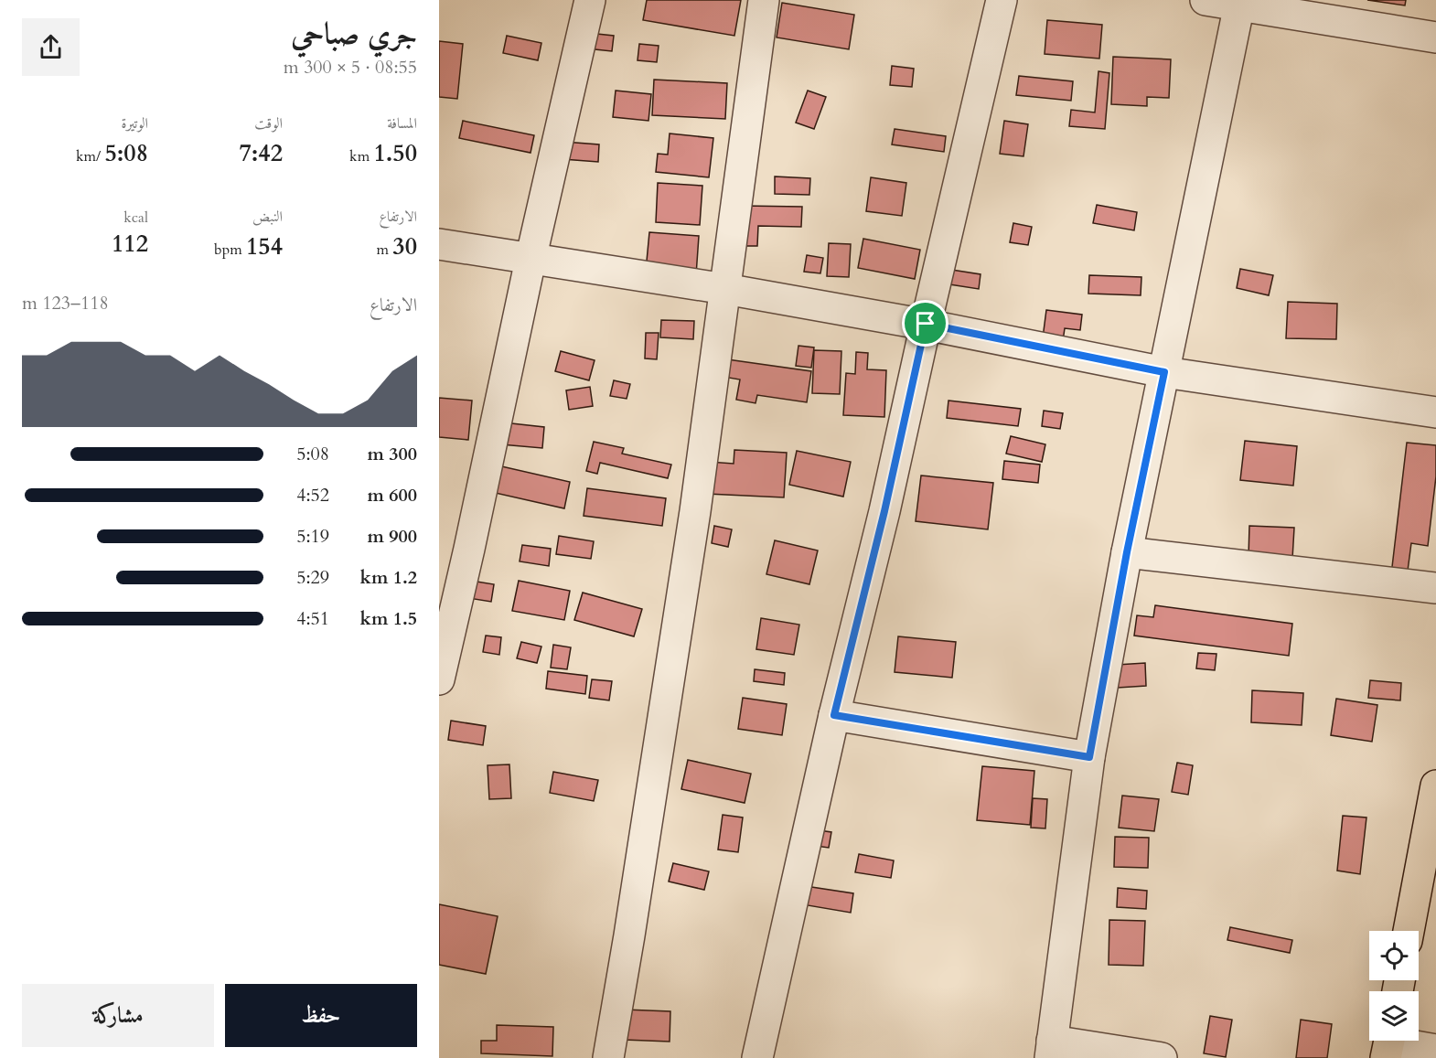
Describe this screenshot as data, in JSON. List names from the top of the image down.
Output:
{
  "page": {
    "heading": ["جري صباحي", "08:55 · 5 × 300 m"],
    "stats": [
      ["المسافة", "1.50 km"],
      ["الوقت", "7:42"],
      ["الوتيرة", "5:08 /km"],
      ["الارتفاع", "30 m"],
      ["النبض", "154 bpm"],
      ["kcal", "112"]
    ],
    "chart": ["الارتفاع", "118–123 m"],
    "list": [
      {
        "name": "300 m",
        "note": "5:08"
      },
      {
        "name": "600 m",
        "note": "4:52"
      },
      {
        "name": "900 m",
        "note": "5:19"
      },
      {
        "name": "1.2 km",
        "note": "5:29"
      },
      {
        "name": "1.5 km",
        "note": "4:51"
      }
    ],
    "buttons": ["حفظ", "مشاركة"]
  }
}
